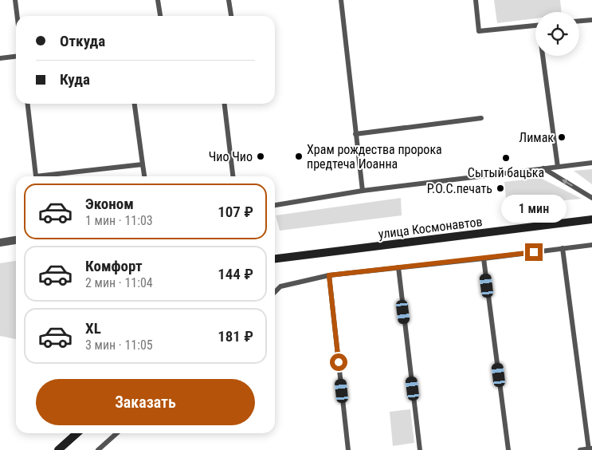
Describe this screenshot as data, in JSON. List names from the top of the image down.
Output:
{
  "streets": {
    "main road": ["улица Космонавтов"]
  },
  "places": [
    "Лимак",
    "Чио Чио",
    "Храм рождества пророка предтеча Иоанна",
    "Сытый бацька",
    "Р.О.С.печать"
  ],
  "page": {
    "banner": ["Откуда", "Куда"],
    "list": [
      {
        "name": "Эконом",
        "note": "1 мин · 11:03",
        "value": "107 ₽"
      },
      {
        "name": "Комфорт",
        "note": "2 мин · 11:04",
        "value": "144 ₽"
      },
      {
        "name": "XL",
        "note": "3 мин · 11:05",
        "value": "181 ₽"
      }
    ],
    "bubble": "1 мин",
    "buttons": "Заказать"
  }
}
